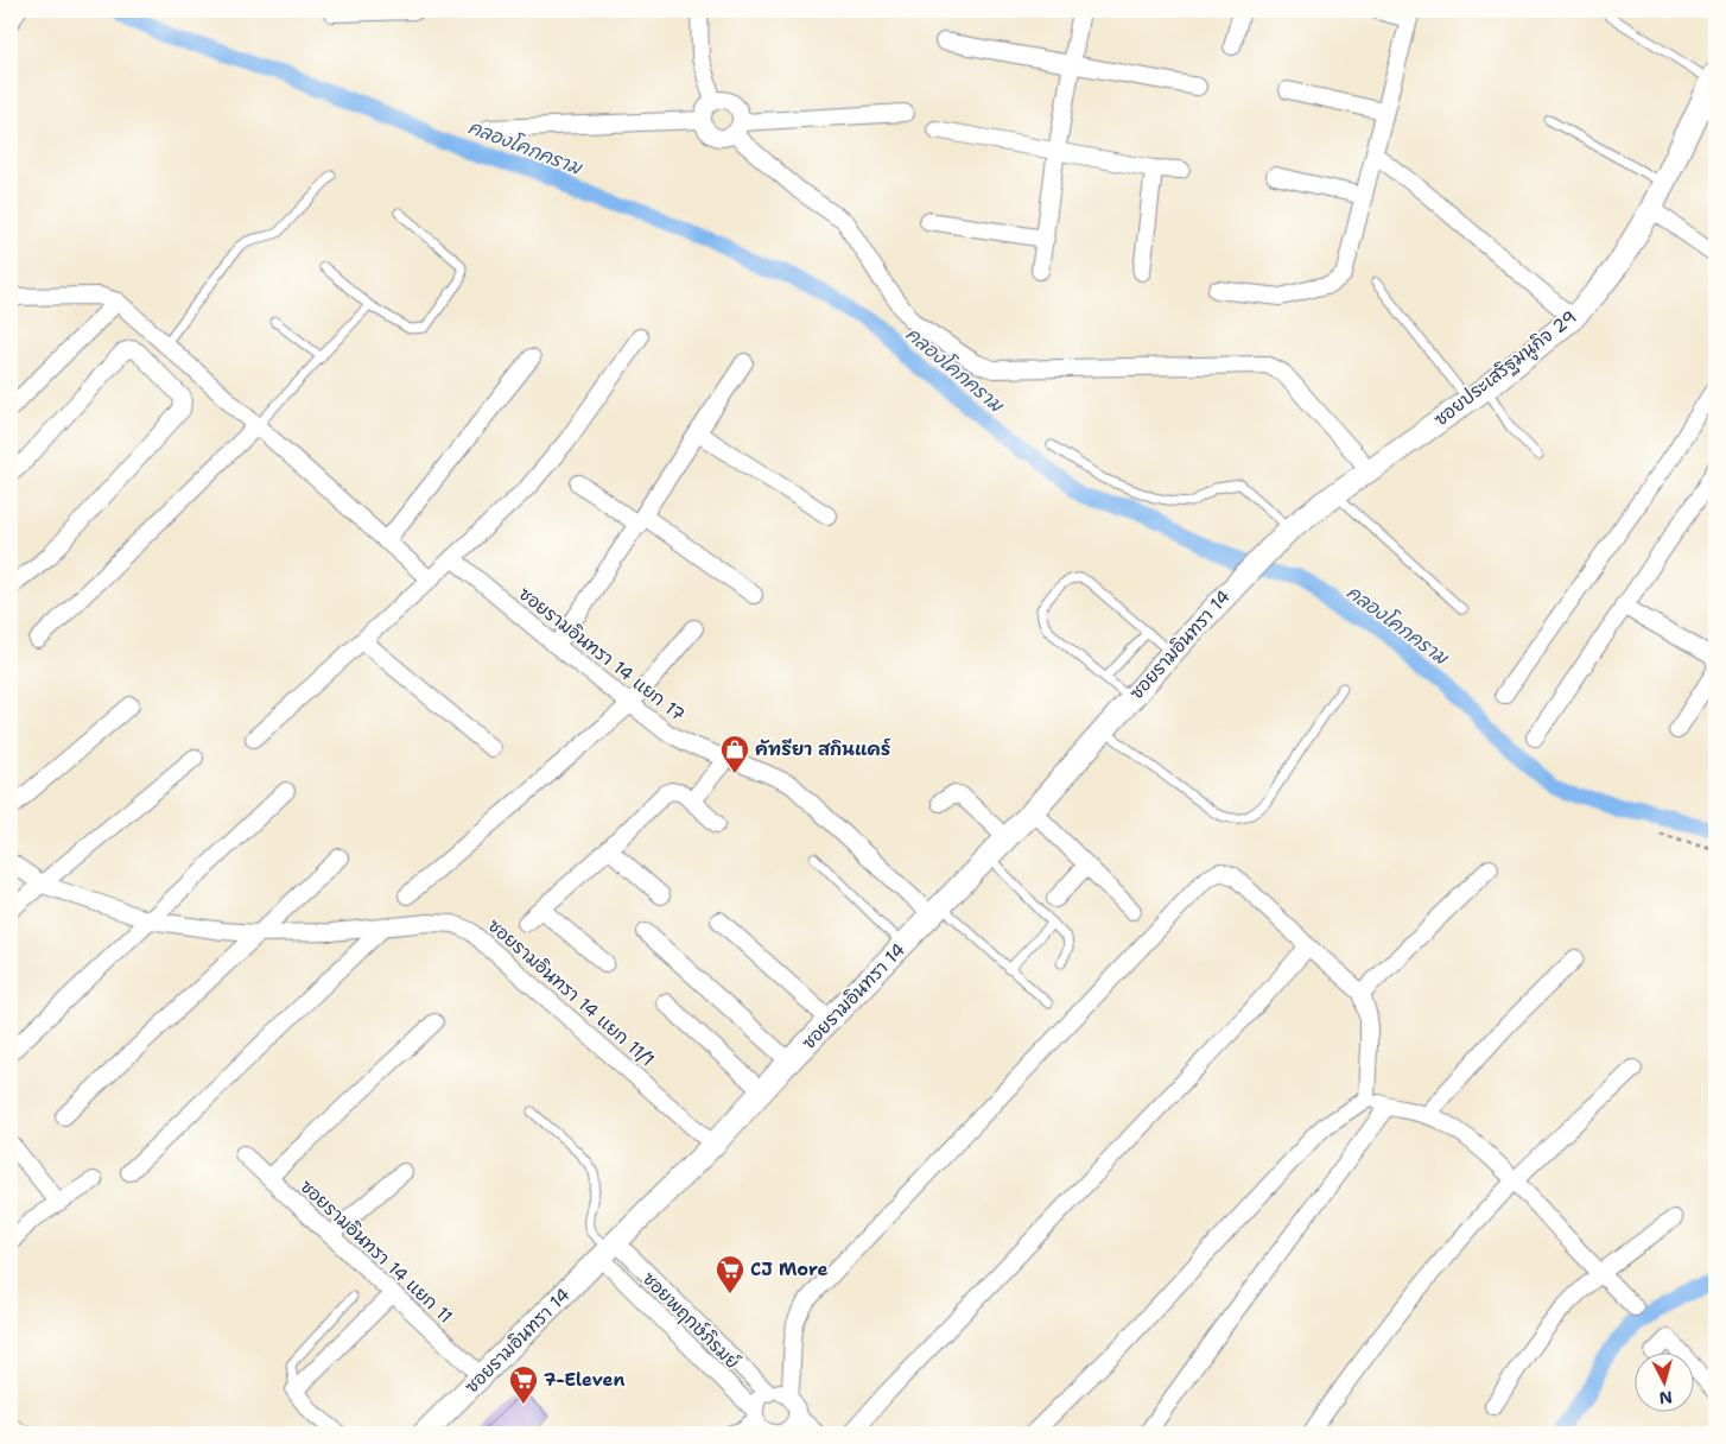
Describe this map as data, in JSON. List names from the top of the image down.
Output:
{
  "streets": {
    "street": [
      "ซอยประเสริฐมนูกิจ 29",
      "ซอยรามอินทรา 14",
      "ซอยรามอินทรา 14 แยก 17",
      "ซอยรามอินทรา 14 แยก 11/1",
      "ซอยรามอินทรา 14 แยก 11",
      "ซอยพฤกษ์ภิรมย์"
    ]
  },
  "crossings": [
    ["ซอยประเสริฐมนูกิจ 29", "ซอยรามอินทรา 14"],
    ["ซอยรามอินทรา 14", "ซอยรามอินทรา 14 แยก 17"],
    ["ซอยรามอินทรา 14", "ซอยรามอินทรา 14 แยก 11/1"],
    ["ซอยรามอินทรา 14", "ซอยรามอินทรา 14 แยก 11"],
    ["ซอยรามอินทรา 14", "ซอยพฤกษ์ภิรมย์"]
  ],
  "water": ["คลองโคกคราม"],
  "places": {
    "shop": ["คัทรียา สกินแคร์"],
    "supermarket": ["CJ More", "7-Eleven"]
  },
  "north": "bottom"
}
